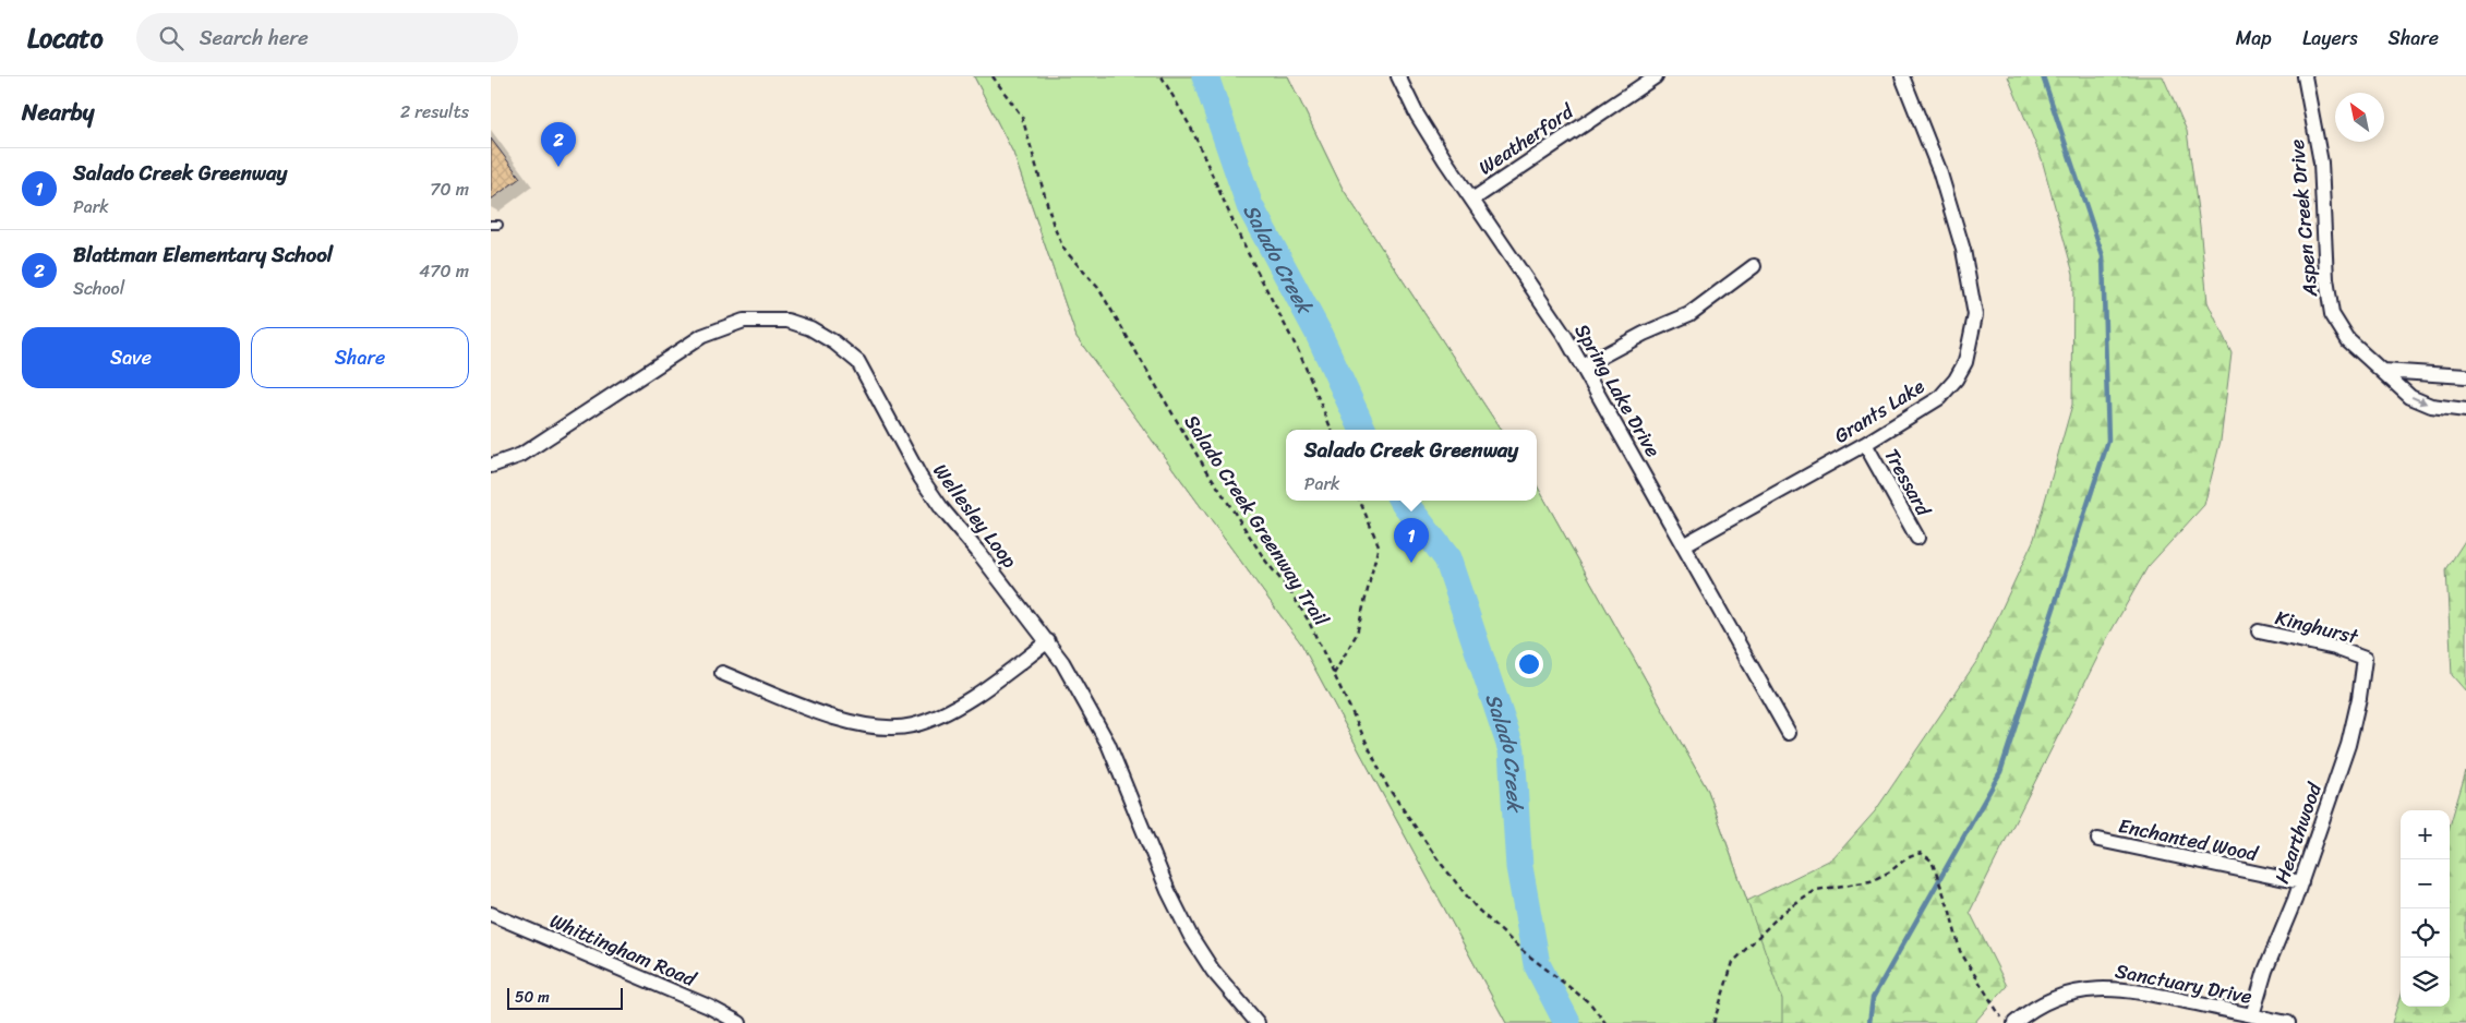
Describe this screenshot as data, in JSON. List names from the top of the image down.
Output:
{
  "streets": {
    "street": [
      "Weatherford",
      "Aspen Creek Drive",
      "Spring Lake Drive",
      "Grants Lake",
      "Tressard",
      "Wellesley Loop",
      "Kinghurst",
      "Hearthwood",
      "Enchanted Wood",
      "Whittingham Road",
      "Sanctuary Drive"
    ],
    "path": ["Salado Creek Greenway Trail"]
  },
  "crossings": [
    ["Weatherford", "Spring Lake Drive"],
    ["Spring Lake Drive", "Grants Lake"],
    ["Grants Lake", "Tressard"],
    ["Kinghurst", "Hearthwood"],
    ["Hearthwood", "Enchanted Wood"],
    ["Hearthwood", "Sanctuary Drive"]
  ],
  "water": ["Salado Creek"],
  "scale_bar": "50 m",
  "north": "top left",
  "page": {
    "header": "Locato",
    "search": "Search here",
    "nav": ["Map", "Layers", "Share"],
    "heading": ["Nearby", "2 results"],
    "pins": ["2", "1"],
    "list": [
      {
        "mark": "1",
        "name": "Salado Creek Greenway",
        "note": "Park",
        "value": "70 m"
      },
      {
        "mark": "2",
        "name": "Blattman Elementary School",
        "note": "School",
        "value": "470 m"
      }
    ],
    "buttons": ["Save", "Share"],
    "popup": ["Salado Creek Greenway", "Park"],
    "map_buttons": ["+", "−"],
    "scale": "50 m"
  }
}
